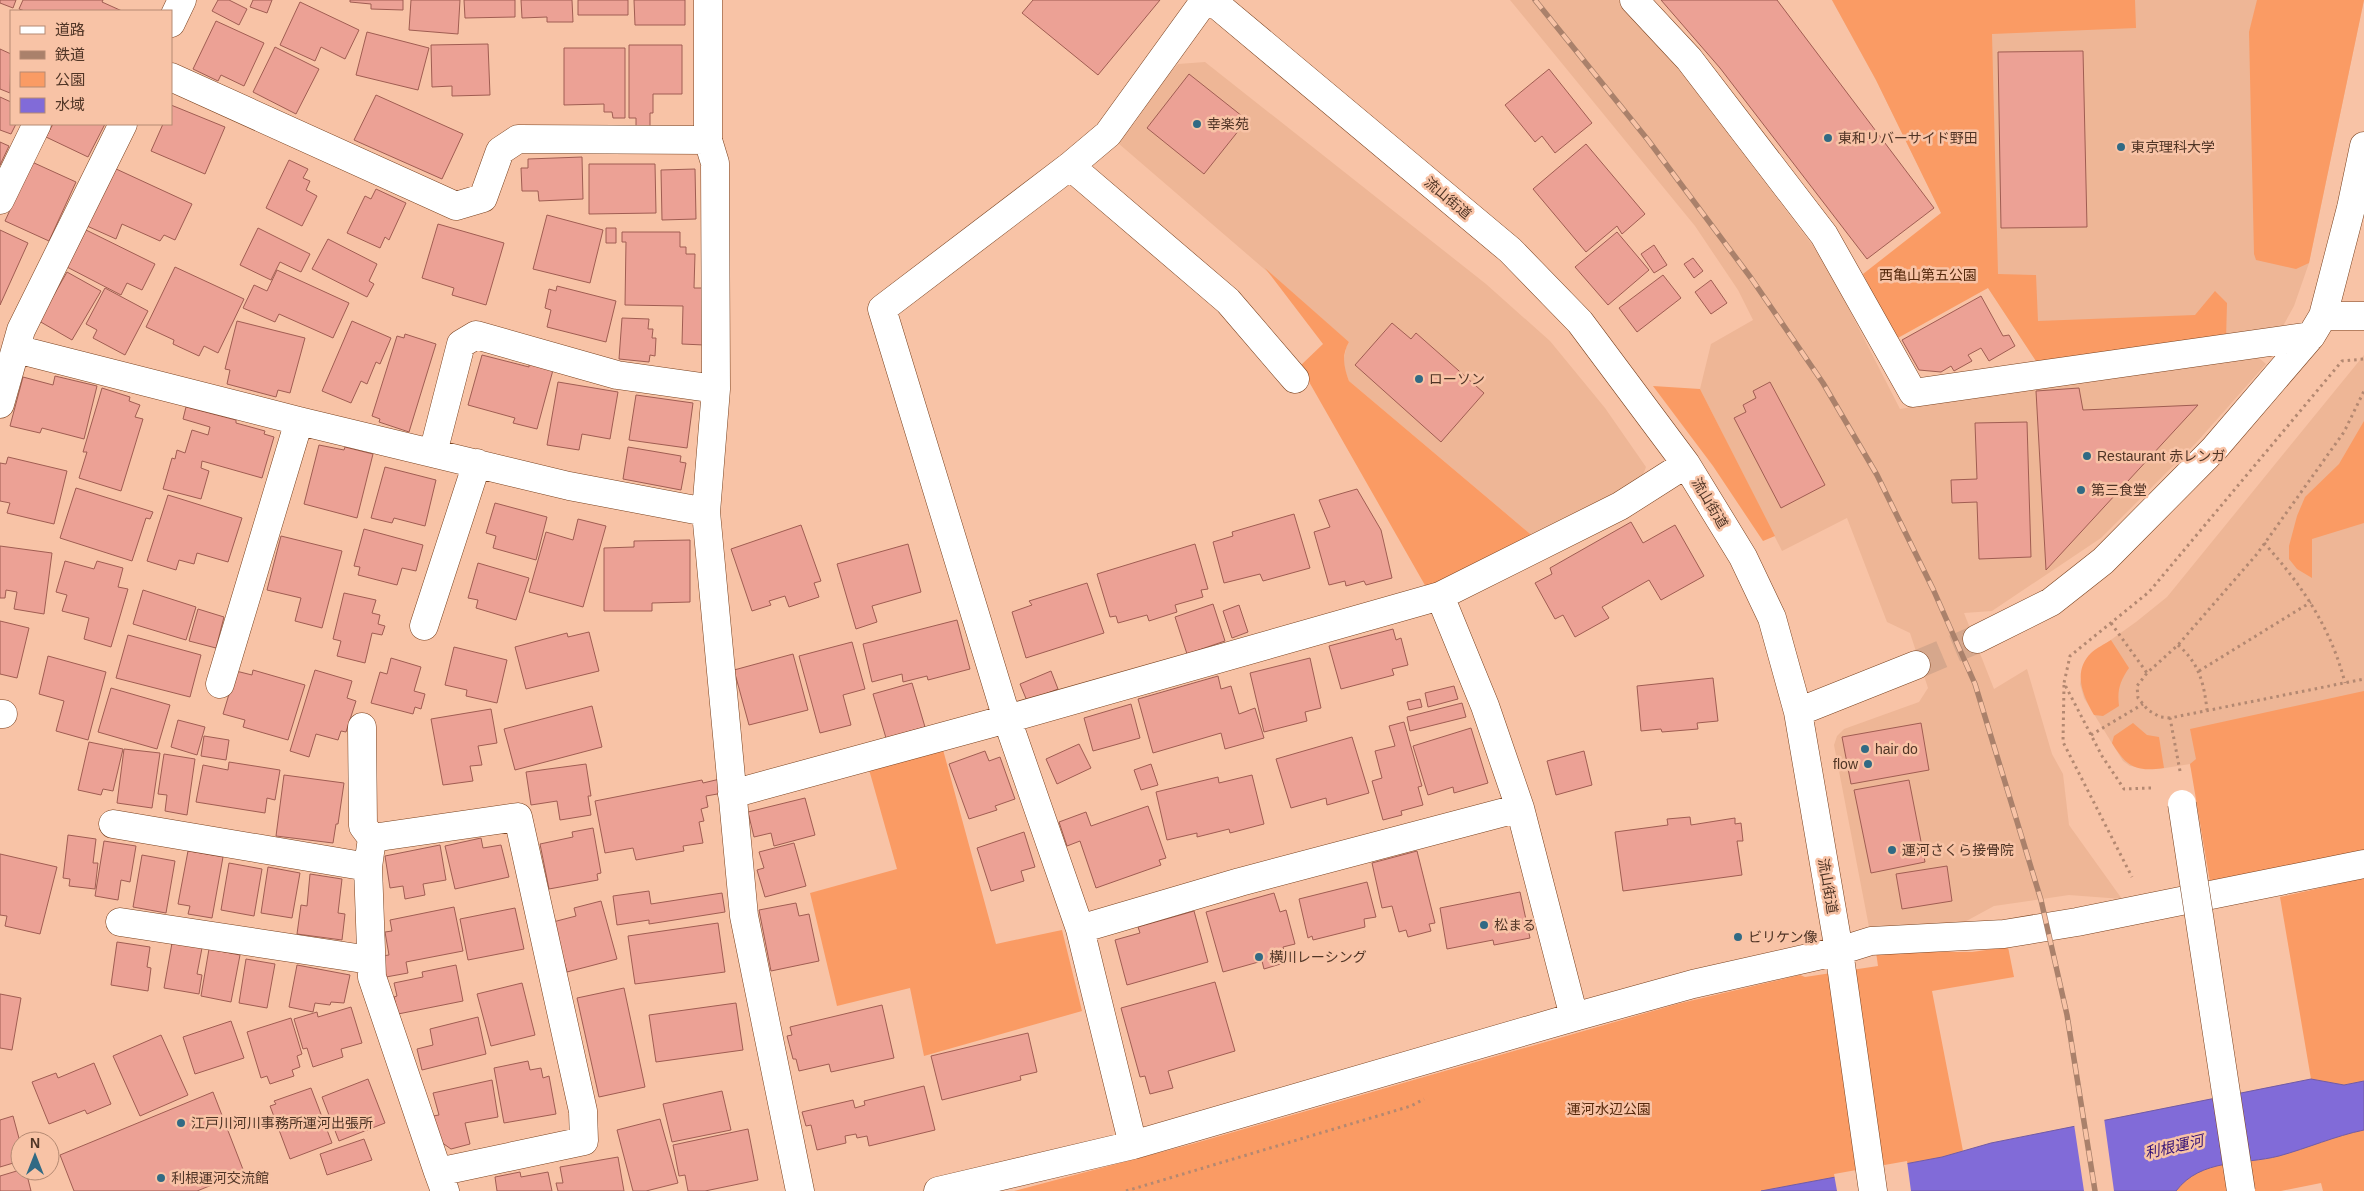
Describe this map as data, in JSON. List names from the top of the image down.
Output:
{
  "streets": {
    "street": ["流山街道"]
  },
  "water": ["利根運河"],
  "parks": ["西亀山第五公園", "運河水辺公園"],
  "places": [
    "幸楽苑",
    "東和リバーサイド野田",
    "東京理科大学",
    "ローソン",
    "Restaurant 赤レンガ",
    "第三食堂",
    "hair do",
    "flow",
    "運河さくら接骨院",
    "松まる",
    "ビリケン像",
    "横川レーシング",
    "江戸川河川事務所運河出張所",
    "利根運河交流館"
  ],
  "legend": [
    "道路",
    "鉄道",
    "公園",
    "水域"
  ],
  "north": "top"
}
